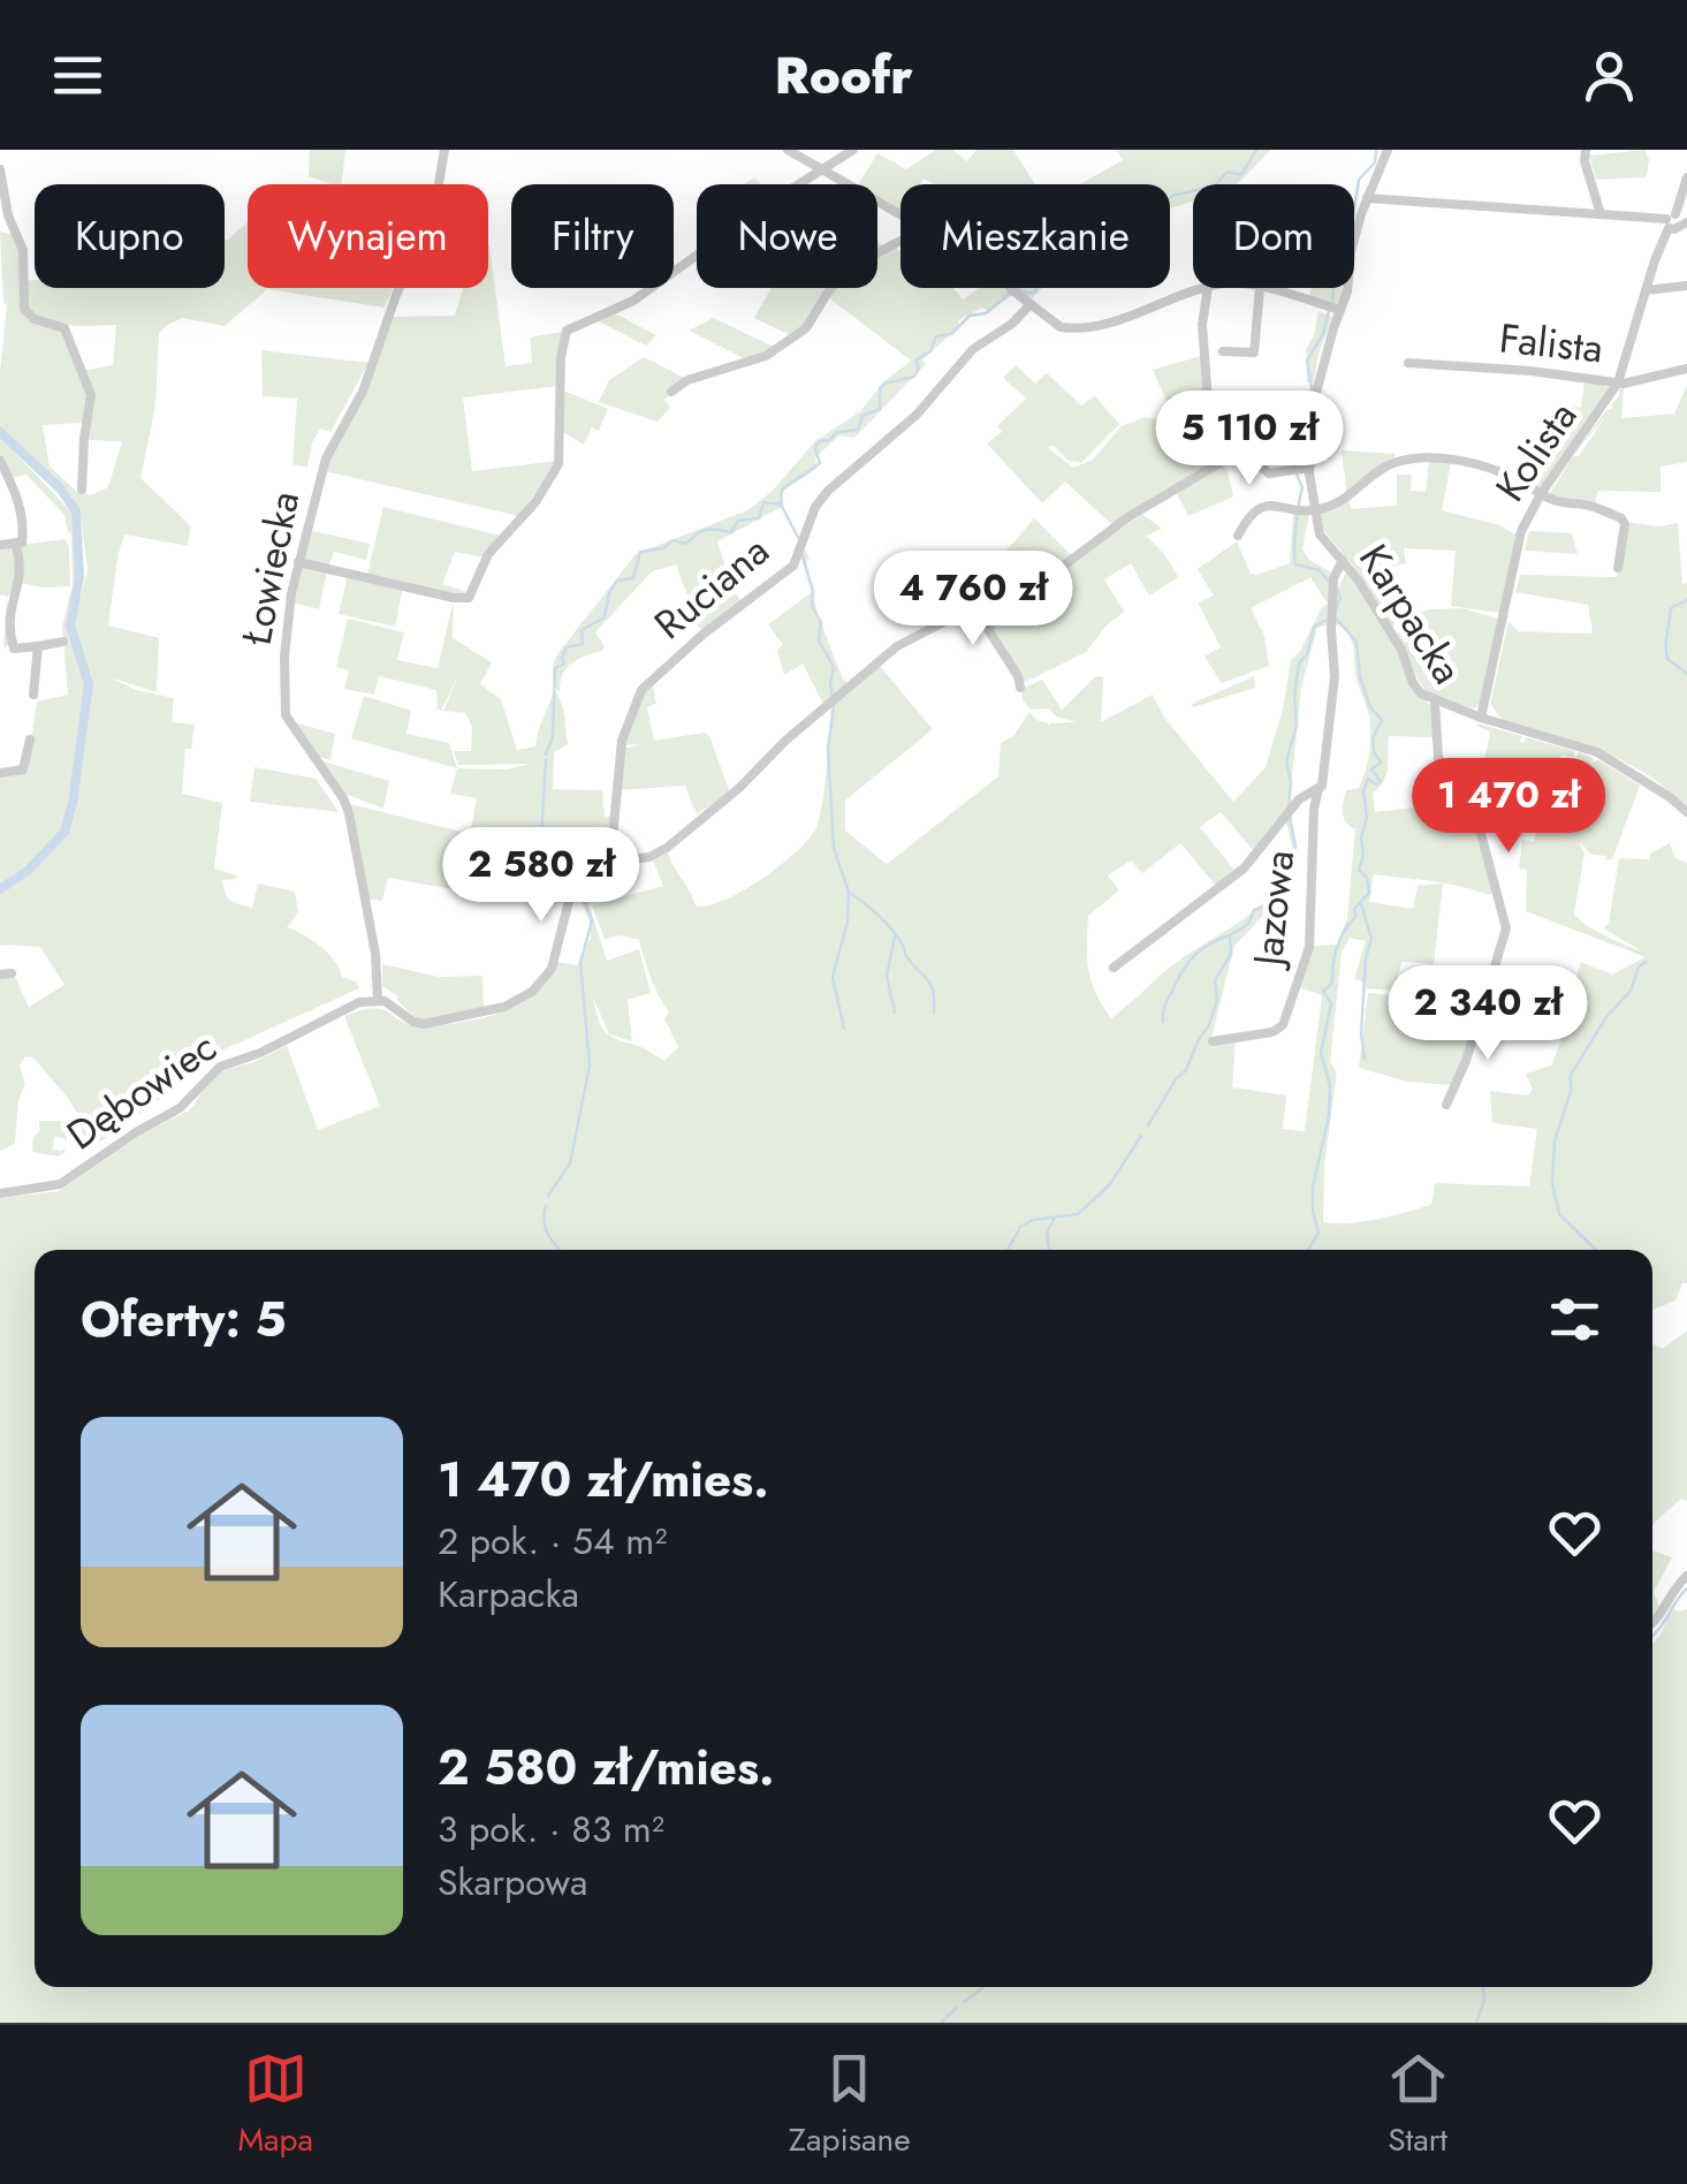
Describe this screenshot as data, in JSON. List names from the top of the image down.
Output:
{
  "streets": {
    "street": [
      "Falista",
      "Kolista",
      "Łowiecka",
      "Ruciana",
      "Karpacka",
      "Jazowa",
      "Dębowiec"
    ]
  },
  "crossings": [
    ["Falista", "Kolista"],
    ["Łowiecka", "Dębowiec"],
    ["Karpacka", "Jazowa"]
  ],
  "page": {
    "header": "Roofr",
    "chip": [
      "Kupno",
      "Wynajem",
      "Filtry",
      "Nowe",
      "Mieszkanie",
      "Dom"
    ],
    "price": [
      "5 110 zł",
      "4 760 zł",
      "1 470 zł",
      "2 580 zł",
      "2 340 zł"
    ],
    "heading": "Oferty: 5",
    "list": [
      {
        "name": "1 470 zł/mies.",
        "note": "2 pok. · 54 m² · Karpacka"
      },
      {
        "name": "2 580 zł/mies.",
        "note": "3 pok. · 83 m² · Skarpowa"
      }
    ],
    "tabs": ["Mapa", "Zapisane", "Start"]
  }
}
